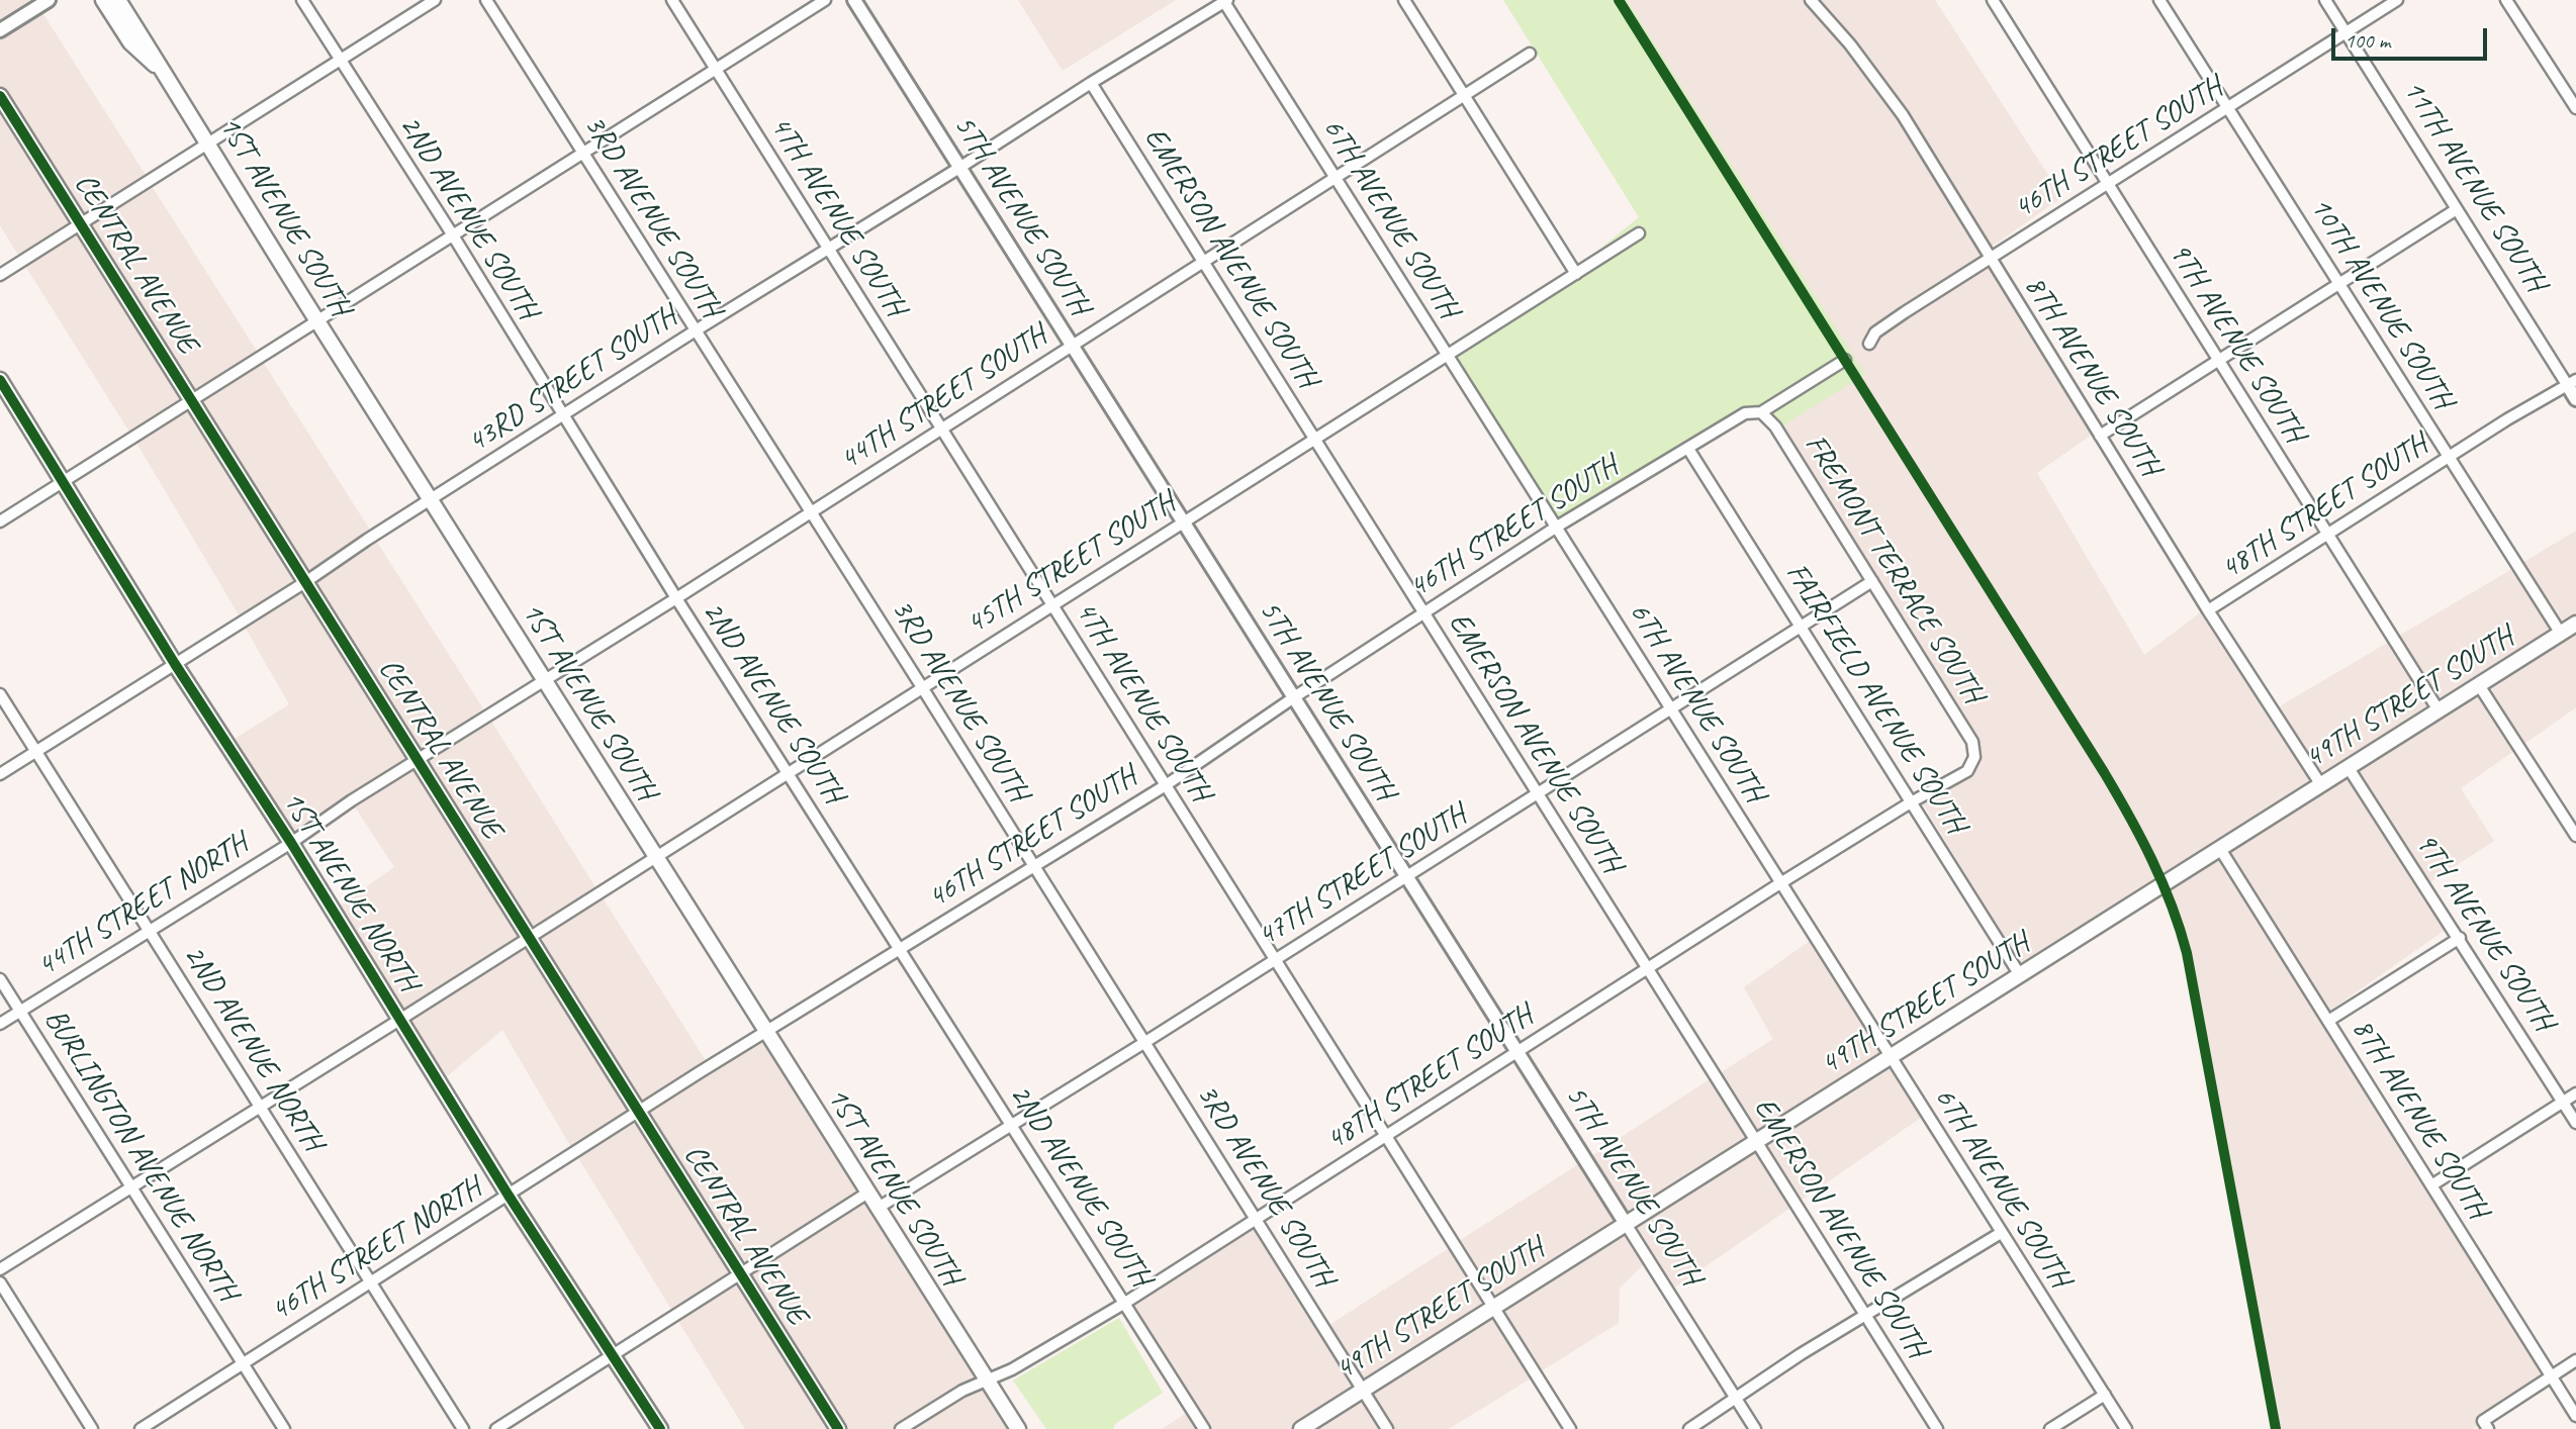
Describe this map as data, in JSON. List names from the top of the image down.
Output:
{
  "streets": {
    "main road": [
      "1ST AVENUE SOUTH",
      "CENTRAL AVENUE",
      "49TH STREET SOUTH",
      "1ST AVENUE NORTH"
    ],
    "street": [
      "46TH STREET SOUTH",
      "11TH AVENUE SOUTH",
      "5TH AVENUE SOUTH",
      "3RD AVENUE SOUTH",
      "4TH AVENUE SOUTH",
      "2ND AVENUE SOUTH",
      "6TH AVENUE SOUTH",
      "EMERSON AVENUE SOUTH",
      "10TH AVENUE SOUTH",
      "9TH AVENUE SOUTH",
      "8TH AVENUE SOUTH",
      "43RD STREET SOUTH",
      "44TH STREET SOUTH",
      "48TH STREET SOUTH",
      "45TH STREET SOUTH",
      "FREMONT TERRACE SOUTH",
      "FAIRFIELD AVENUE SOUTH",
      "47TH STREET SOUTH",
      "44TH STREET NORTH",
      "2ND AVENUE NORTH",
      "BURLINGTON AVENUE NORTH",
      "46TH STREET NORTH"
    ]
  },
  "crossings": [
    ["46TH STREET SOUTH", "11TH AVENUE SOUTH"],
    ["46TH STREET SOUTH", "5TH AVENUE SOUTH"],
    ["46TH STREET SOUTH", "1ST AVENUE SOUTH"],
    ["46TH STREET SOUTH", "3RD AVENUE SOUTH"],
    ["46TH STREET SOUTH", "4TH AVENUE SOUTH"],
    ["46TH STREET SOUTH", "2ND AVENUE SOUTH"],
    ["46TH STREET SOUTH", "6TH AVENUE SOUTH"],
    ["46TH STREET SOUTH", "EMERSON AVENUE SOUTH"],
    ["46TH STREET SOUTH", "CENTRAL AVENUE"],
    ["46TH STREET SOUTH", "10TH AVENUE SOUTH"],
    ["46TH STREET SOUTH", "9TH AVENUE SOUTH"],
    ["46TH STREET SOUTH", "8TH AVENUE SOUTH"],
    ["46TH STREET SOUTH", "FREMONT TERRACE SOUTH"],
    ["46TH STREET SOUTH", "FAIRFIELD AVENUE SOUTH"],
    ["46TH STREET SOUTH", "46TH STREET NORTH"],
    ["11TH AVENUE SOUTH", "48TH STREET SOUTH"],
    ["5TH AVENUE SOUTH", "43RD STREET SOUTH"],
    ["5TH AVENUE SOUTH", "44TH STREET SOUTH"],
    ["5TH AVENUE SOUTH", "48TH STREET SOUTH"],
    ["5TH AVENUE SOUTH", "45TH STREET SOUTH"],
    ["5TH AVENUE SOUTH", "49TH STREET SOUTH"],
    ["5TH AVENUE SOUTH", "47TH STREET SOUTH"],
    ["1ST AVENUE SOUTH", "43RD STREET SOUTH"],
    ["1ST AVENUE SOUTH", "44TH STREET SOUTH"],
    ["1ST AVENUE SOUTH", "48TH STREET SOUTH"],
    ["1ST AVENUE SOUTH", "45TH STREET SOUTH"],
    ["1ST AVENUE SOUTH", "47TH STREET SOUTH"],
    ["3RD AVENUE SOUTH", "43RD STREET SOUTH"],
    ["3RD AVENUE SOUTH", "44TH STREET SOUTH"],
    ["3RD AVENUE SOUTH", "48TH STREET SOUTH"],
    ["3RD AVENUE SOUTH", "45TH STREET SOUTH"],
    ["3RD AVENUE SOUTH", "49TH STREET SOUTH"],
    ["3RD AVENUE SOUTH", "47TH STREET SOUTH"],
    ["4TH AVENUE SOUTH", "43RD STREET SOUTH"],
    ["4TH AVENUE SOUTH", "44TH STREET SOUTH"],
    ["4TH AVENUE SOUTH", "48TH STREET SOUTH"],
    ["4TH AVENUE SOUTH", "45TH STREET SOUTH"],
    ["4TH AVENUE SOUTH", "49TH STREET SOUTH"],
    ["4TH AVENUE SOUTH", "47TH STREET SOUTH"],
    ["2ND AVENUE SOUTH", "43RD STREET SOUTH"],
    ["2ND AVENUE SOUTH", "44TH STREET SOUTH"],
    ["2ND AVENUE SOUTH", "48TH STREET SOUTH"],
    ["2ND AVENUE SOUTH", "45TH STREET SOUTH"],
    ["2ND AVENUE SOUTH", "47TH STREET SOUTH"],
    ["6TH AVENUE SOUTH", "43RD STREET SOUTH"],
    ["6TH AVENUE SOUTH", "44TH STREET SOUTH"],
    ["6TH AVENUE SOUTH", "48TH STREET SOUTH"],
    ["6TH AVENUE SOUTH", "45TH STREET SOUTH"],
    ["6TH AVENUE SOUTH", "49TH STREET SOUTH"],
    ["6TH AVENUE SOUTH", "47TH STREET SOUTH"],
    ["EMERSON AVENUE SOUTH", "43RD STREET SOUTH"],
    ["EMERSON AVENUE SOUTH", "44TH STREET SOUTH"],
    ["EMERSON AVENUE SOUTH", "48TH STREET SOUTH"],
    ["EMERSON AVENUE SOUTH", "45TH STREET SOUTH"],
    ["EMERSON AVENUE SOUTH", "49TH STREET SOUTH"],
    ["EMERSON AVENUE SOUTH", "47TH STREET SOUTH"],
    ["CENTRAL AVENUE", "43RD STREET SOUTH"],
    ["CENTRAL AVENUE", "44TH STREET SOUTH"],
    ["CENTRAL AVENUE", "45TH STREET SOUTH"],
    ["CENTRAL AVENUE", "44TH STREET NORTH"],
    ["CENTRAL AVENUE", "46TH STREET NORTH"],
    ["10TH AVENUE SOUTH", "48TH STREET SOUTH"],
    ["10TH AVENUE SOUTH", "49TH STREET SOUTH"],
    ["9TH AVENUE SOUTH", "48TH STREET SOUTH"],
    ["9TH AVENUE SOUTH", "49TH STREET SOUTH"],
    ["8TH AVENUE SOUTH", "48TH STREET SOUTH"],
    ["8TH AVENUE SOUTH", "49TH STREET SOUTH"],
    ["43RD STREET SOUTH", "1ST AVENUE NORTH"],
    ["43RD STREET SOUTH", "2ND AVENUE NORTH"],
    ["44TH STREET SOUTH", "44TH STREET NORTH"],
    ["48TH STREET SOUTH", "FREMONT TERRACE SOUTH"],
    ["48TH STREET SOUTH", "FAIRFIELD AVENUE SOUTH"],
    ["45TH STREET SOUTH", "1ST AVENUE NORTH"],
    ["45TH STREET SOUTH", "2ND AVENUE NORTH"],
    ["45TH STREET SOUTH", "BURLINGTON AVENUE NORTH"],
    ["FREMONT TERRACE SOUTH", "47TH STREET SOUTH"],
    ["FAIRFIELD AVENUE SOUTH", "49TH STREET SOUTH"],
    ["FAIRFIELD AVENUE SOUTH", "47TH STREET SOUTH"],
    ["1ST AVENUE NORTH", "44TH STREET NORTH"],
    ["1ST AVENUE NORTH", "46TH STREET NORTH"],
    ["44TH STREET NORTH", "2ND AVENUE NORTH"],
    ["44TH STREET NORTH", "BURLINGTON AVENUE NORTH"],
    ["2ND AVENUE NORTH", "46TH STREET NORTH"],
    ["BURLINGTON AVENUE NORTH", "46TH STREET NORTH"]
  ],
  "scale_bar": "100 m"
}
